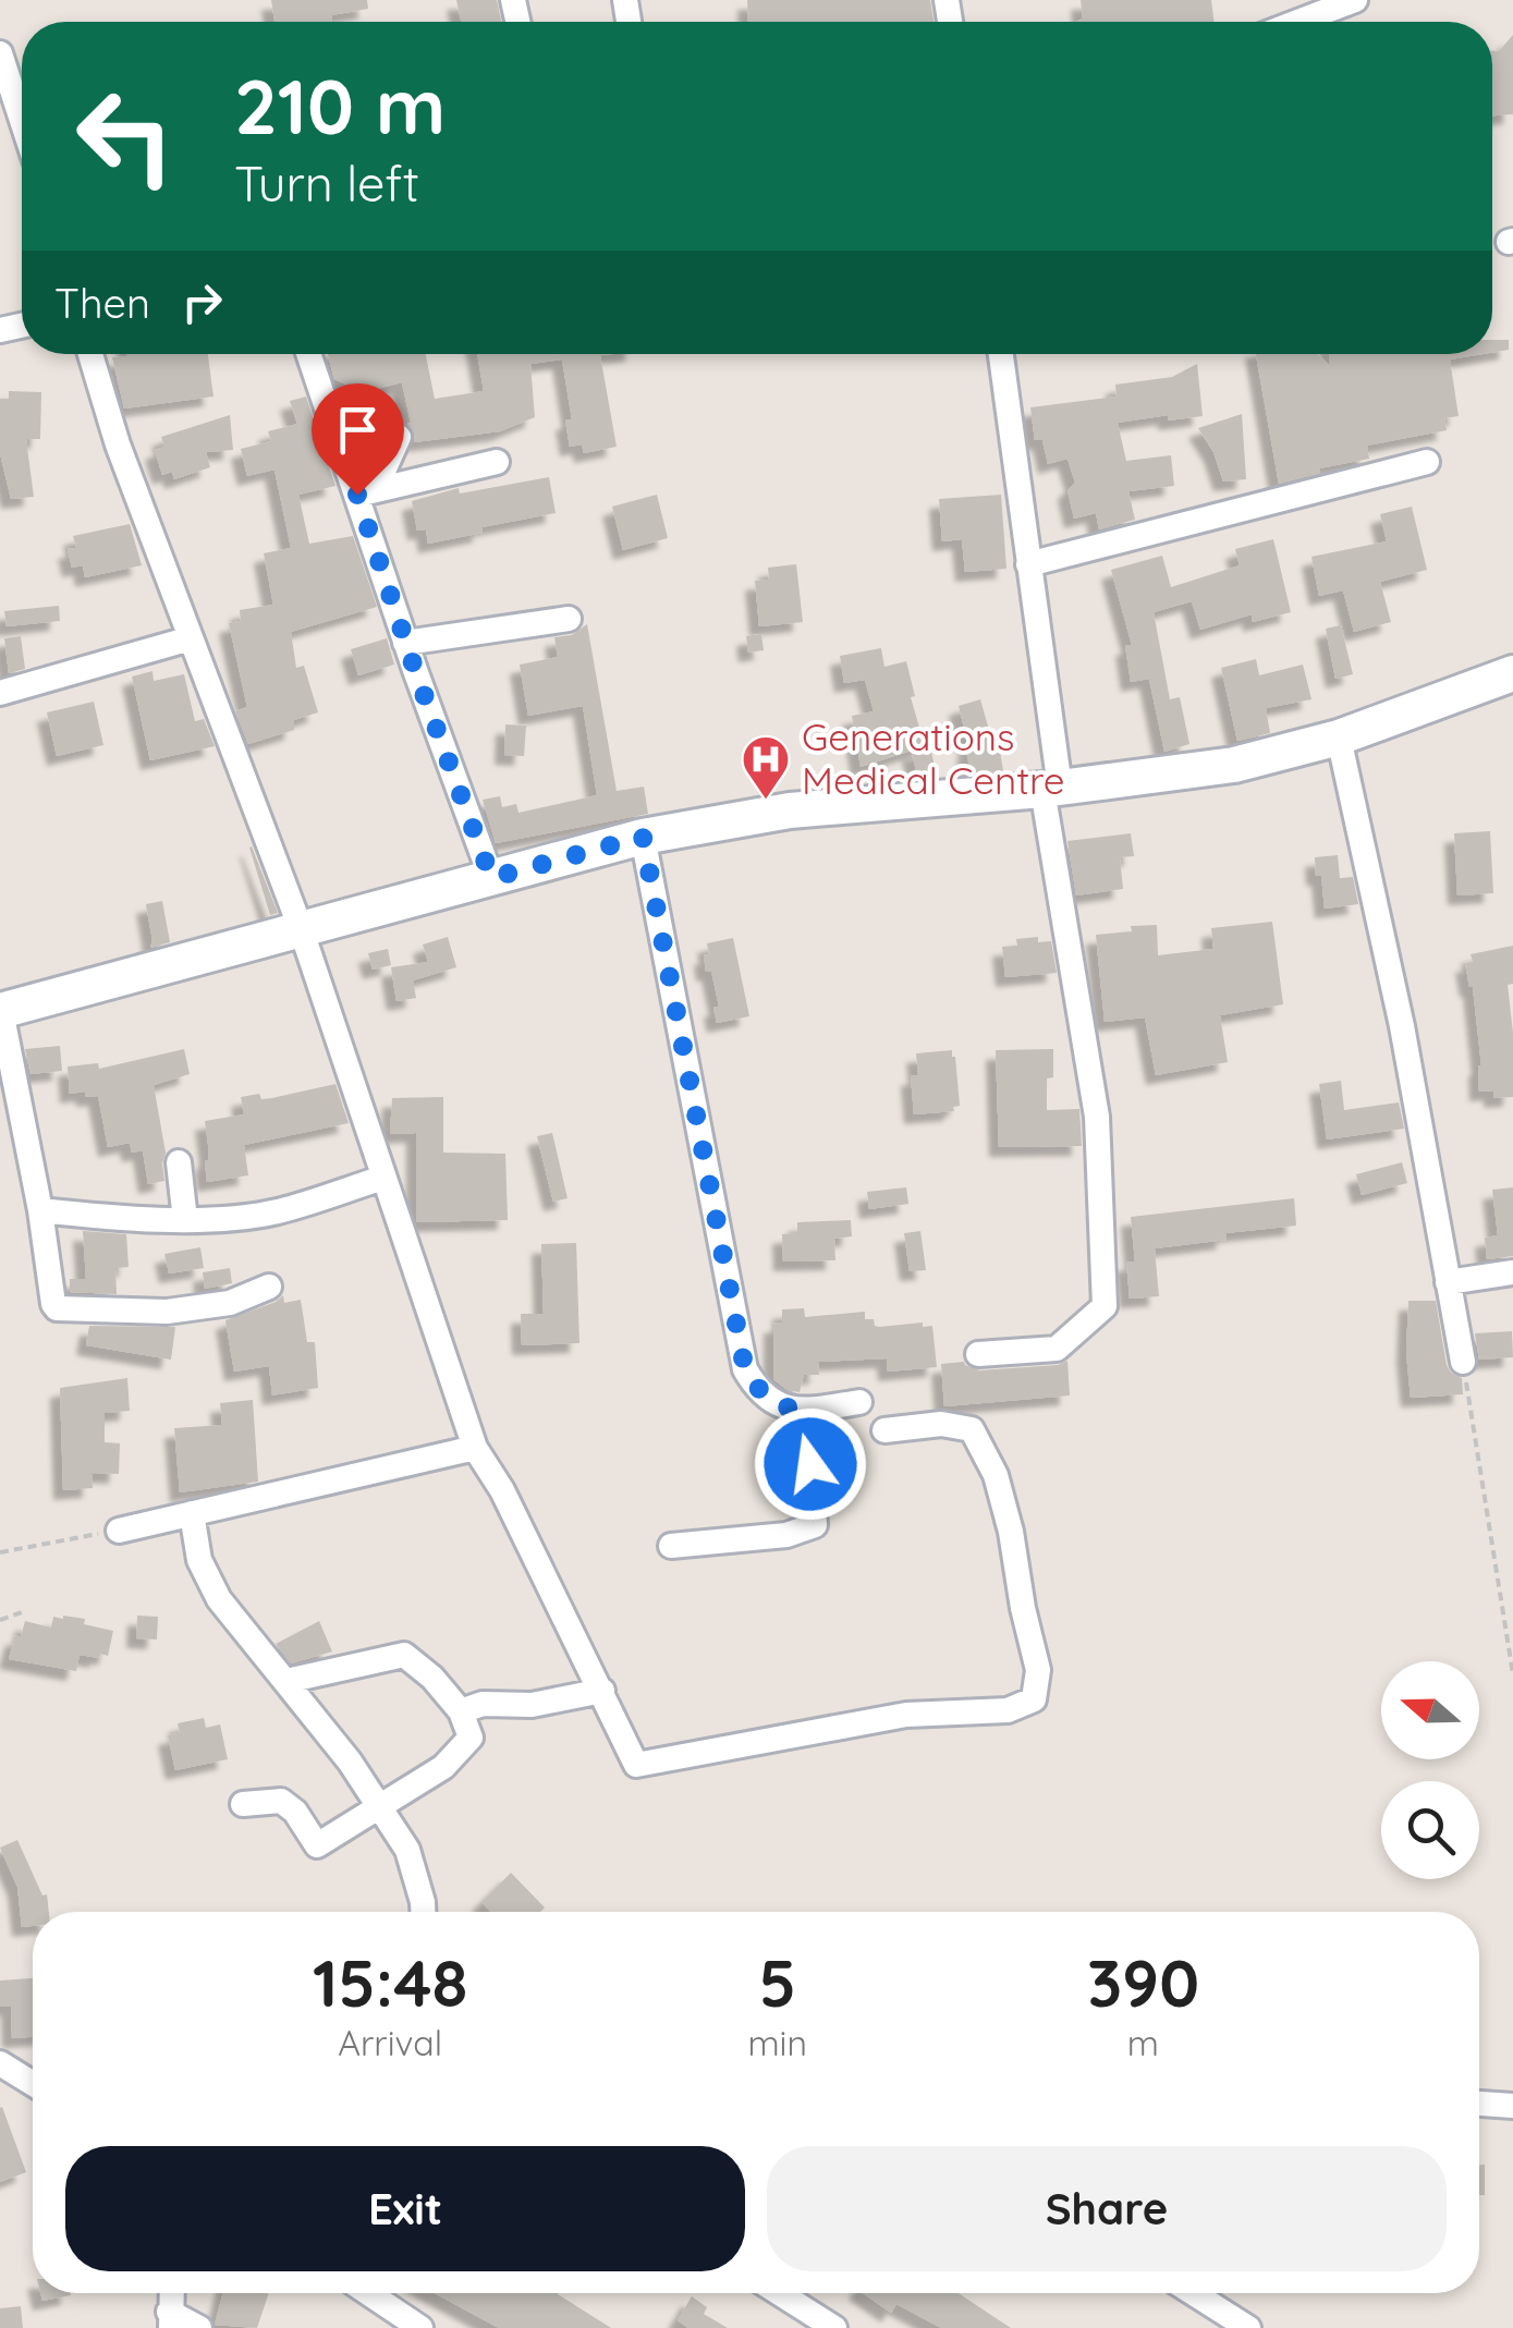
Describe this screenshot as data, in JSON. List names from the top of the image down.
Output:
{
  "places": {
    "hospital": ["Generations Medical Centre"]
  },
  "north": "left",
  "page": {
    "turn": ["210 m", "Turn left"],
    "then": "Then",
    "eta": [
      "15:48",
      "Arrival",
      "5",
      "min",
      "390",
      "m"
    ],
    "buttons": ["Exit", "Share"]
  }
}
